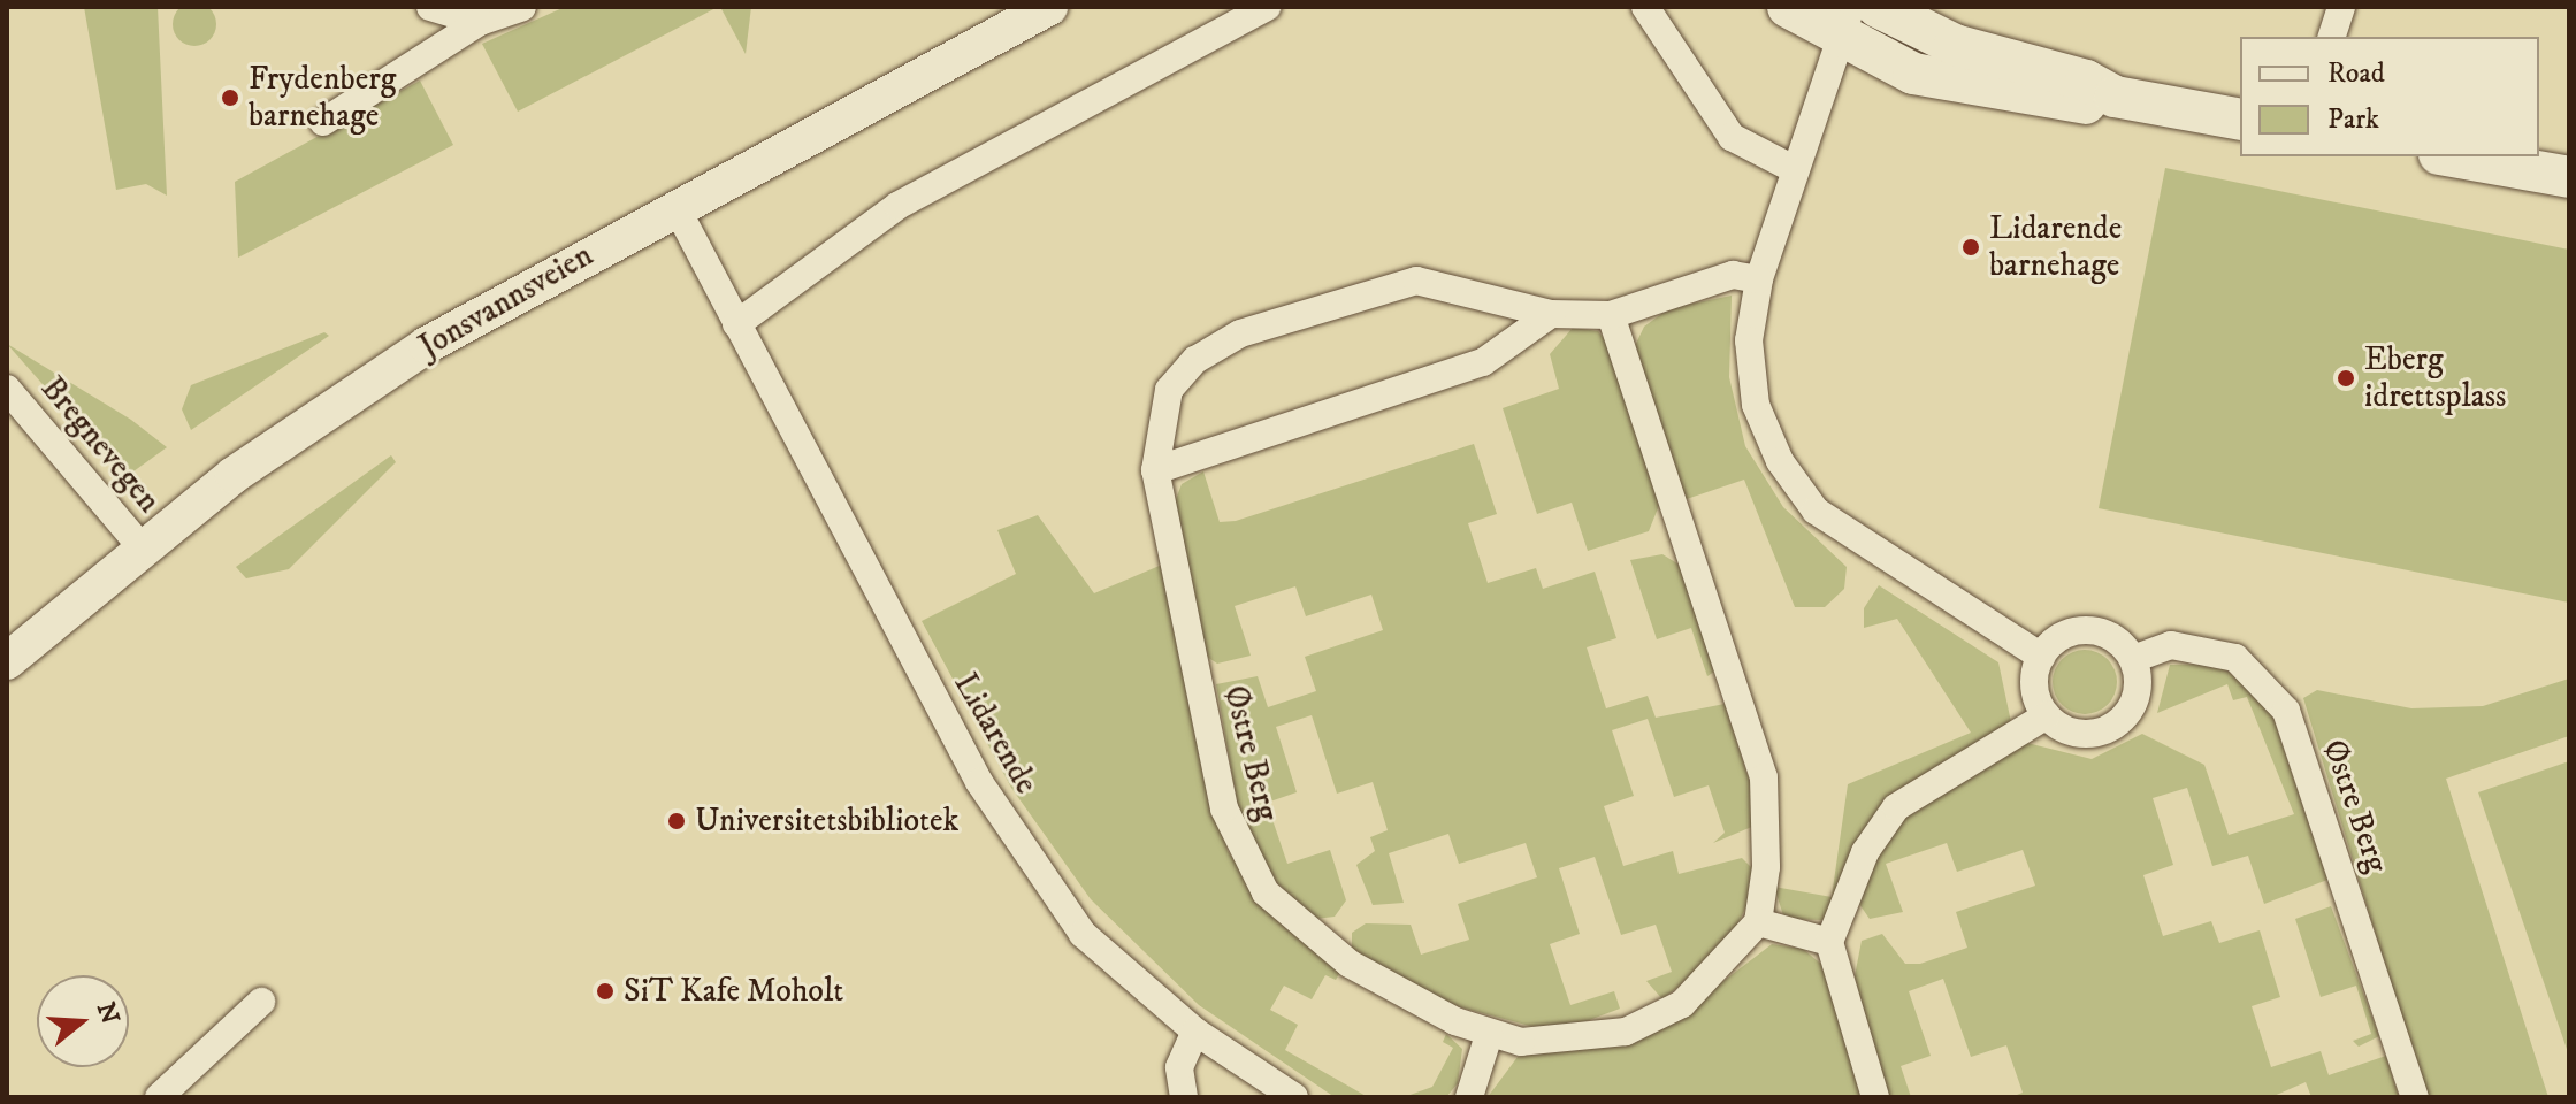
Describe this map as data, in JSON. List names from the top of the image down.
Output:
{
  "streets": {
    "street": [
      "Jonsvannsveien",
      "Bregnevegen",
      "Lidarende",
      "Østre Berg"
    ]
  },
  "crossings": [
    ["Jonsvannsveien", "Bregnevegen"],
    ["Jonsvannsveien", "Lidarende"]
  ],
  "places": [
    "Frydenberg barnehage",
    "Lidarende barnehage",
    "Eberg idrettsplass",
    "Universitetsbibliotek",
    "SiT Kafe Moholt"
  ],
  "legend": ["Road", "Park"],
  "north": "right"
}
